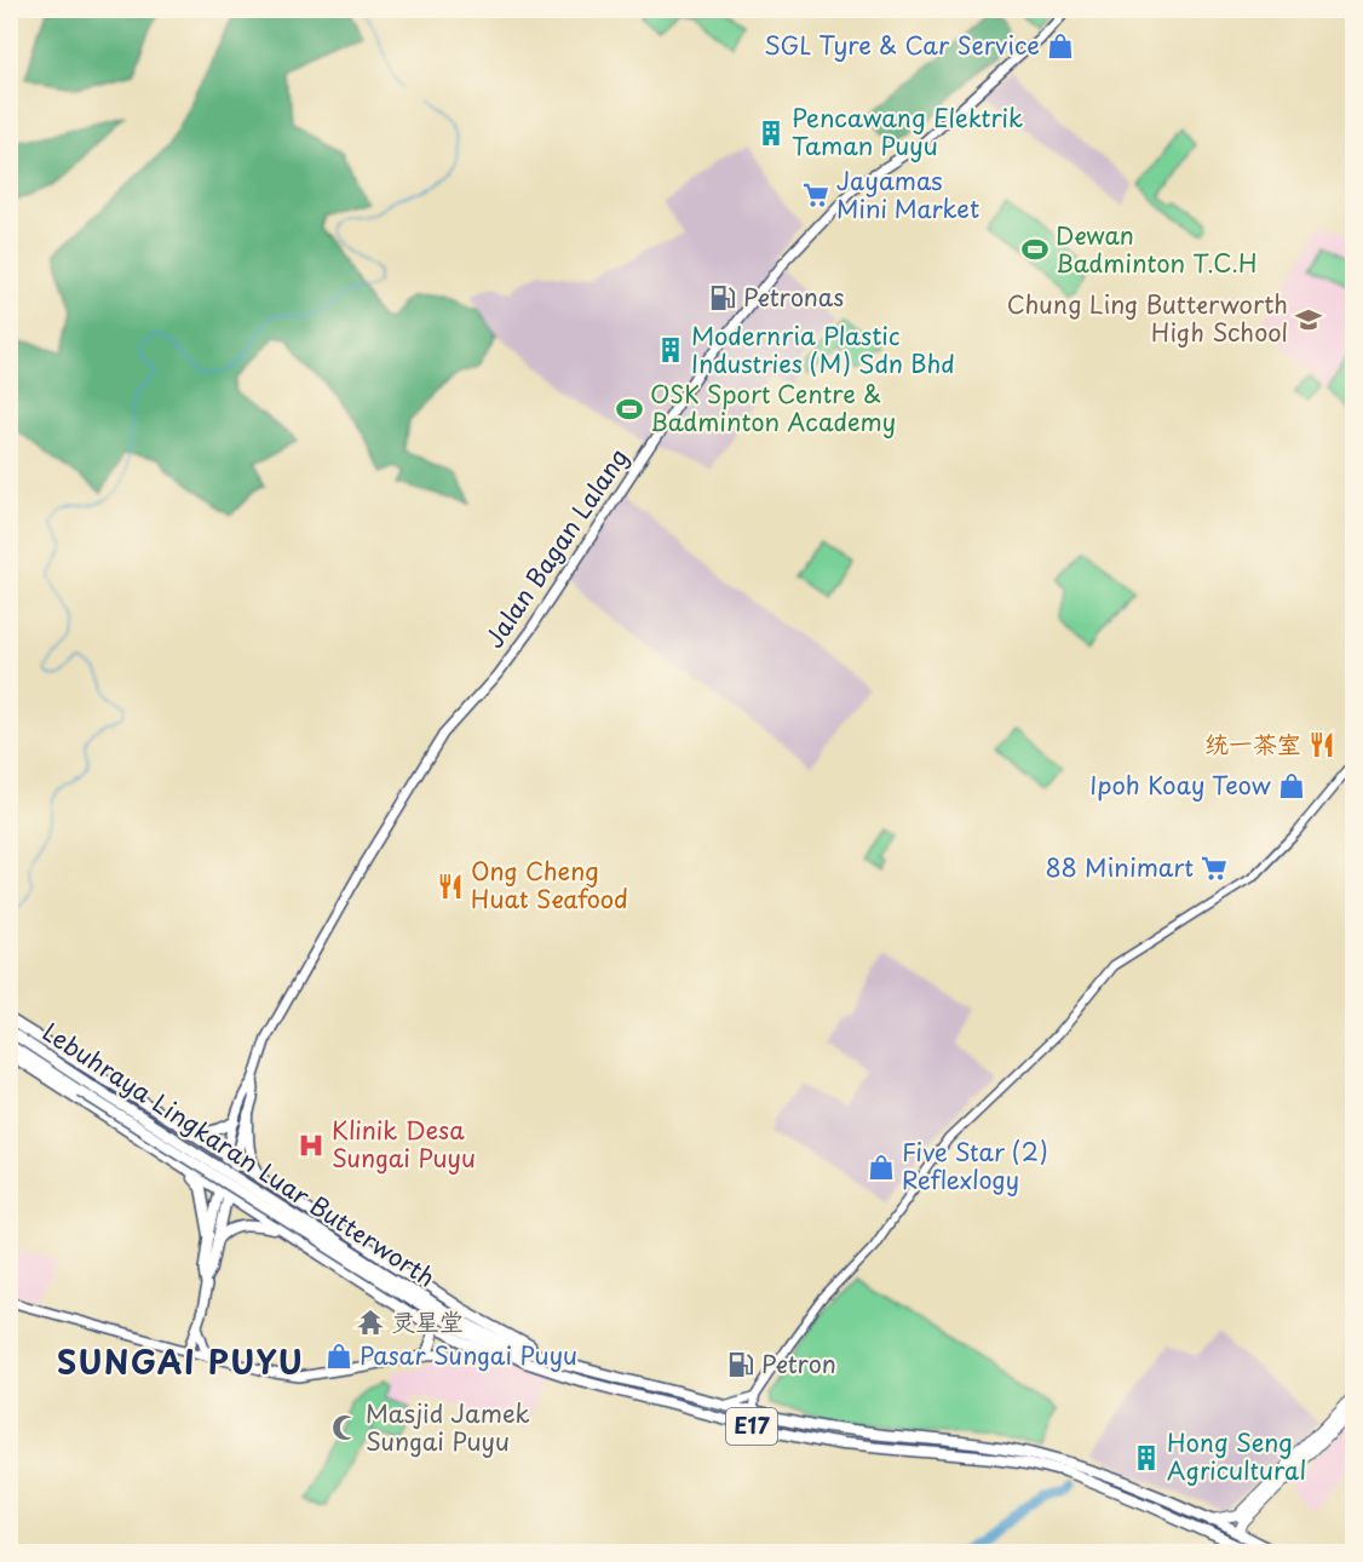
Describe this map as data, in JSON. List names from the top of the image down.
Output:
{
  "streets": {
    "highway": ["Lebuhraya Lingkaran Luar Butterworth", "E17"],
    "main road": ["Jalan Bagan Lalang"]
  },
  "districts": ["SUNGAI PUYU"],
  "places": {
    "shop": [
      "SGL Tyre & Car Service",
      "Ipoh Koay Teow",
      "Five Star (2) Reflexlogy",
      "Pasar Sungai Puyu"
    ],
    "building": ["Pencawang Elektrik Taman Puyu", "Modernria Plastic Industries (M) Sdn Bhd", "Hong Seng Agricultural"],
    "supermarket": ["Jayamas Mini Market", "88 Minimart"],
    "sports": ["Dewan Badminton T.C.H", "OSK Sport Centre & Badminton Academy"],
    "fuel station": ["Petronas", "Petron"],
    "school or university": ["Chung Ling Butterworth High School"],
    "restaurant": ["统一茶室", "Ong Cheng Huat Seafood"],
    "hospital": ["Klinik Desa Sungai Puyu"],
    "temple": ["灵星堂"],
    "mosque": ["Masjid Jamek Sungai Puyu"]
  }
}
